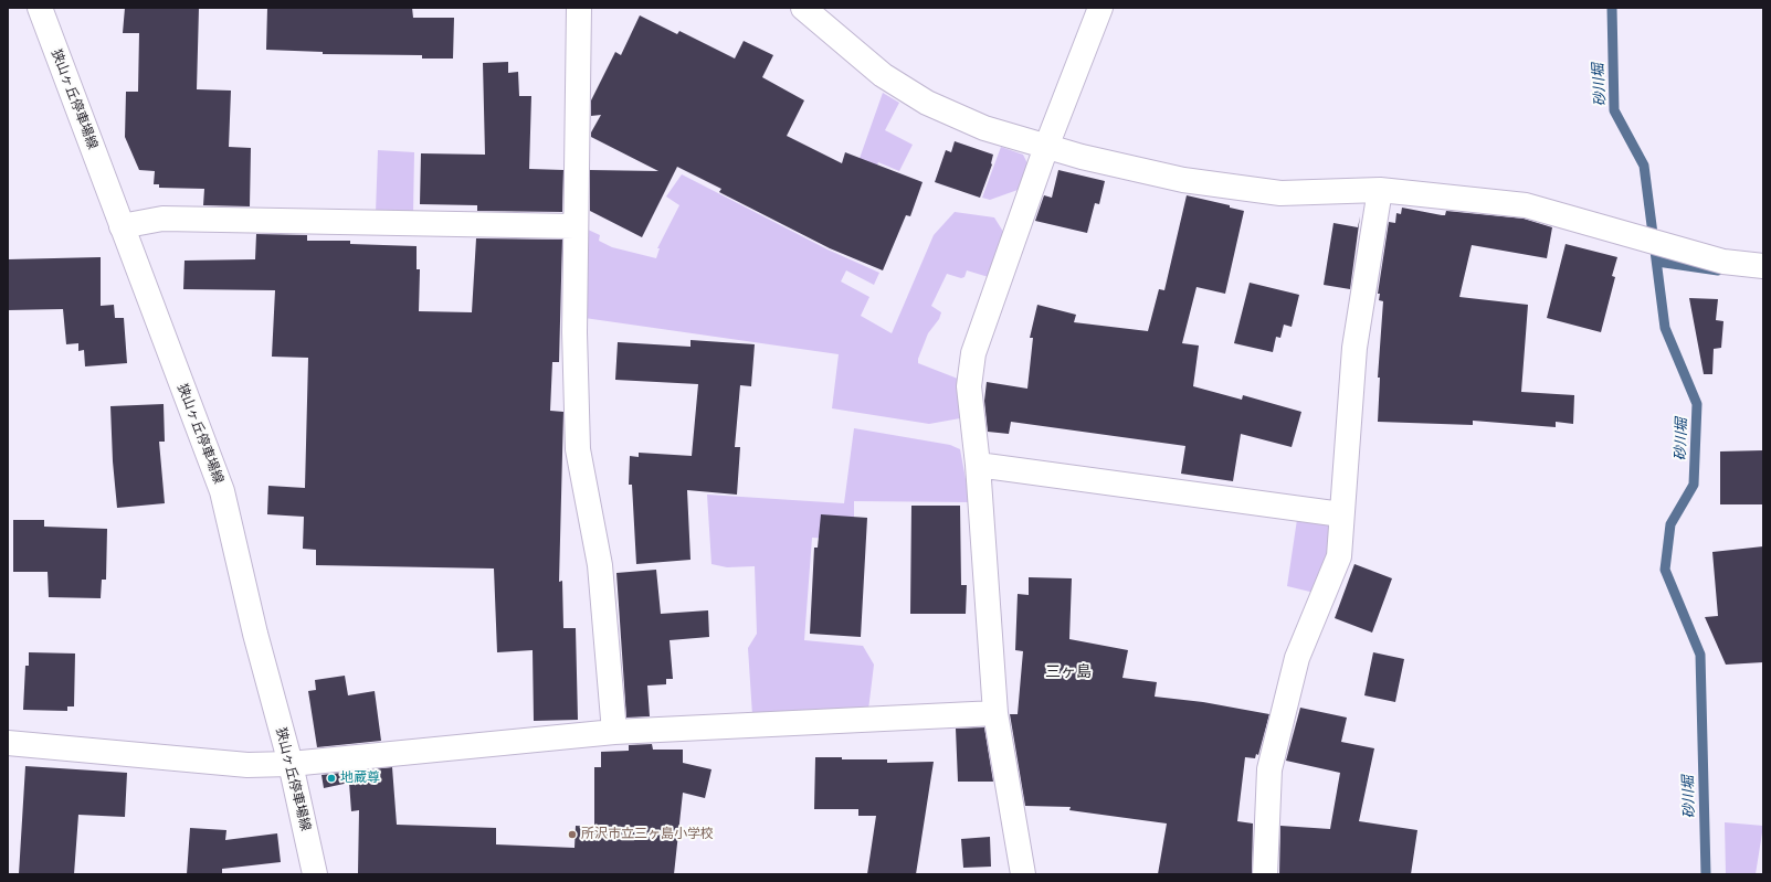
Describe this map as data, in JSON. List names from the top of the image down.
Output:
{
  "streets": {
    "street": ["狭山ヶ丘停車場線"]
  },
  "districts": ["三ヶ島"],
  "water": ["砂川堀"],
  "places": ["地蔵尊", "所沢市立三ヶ島小学校"]
}
